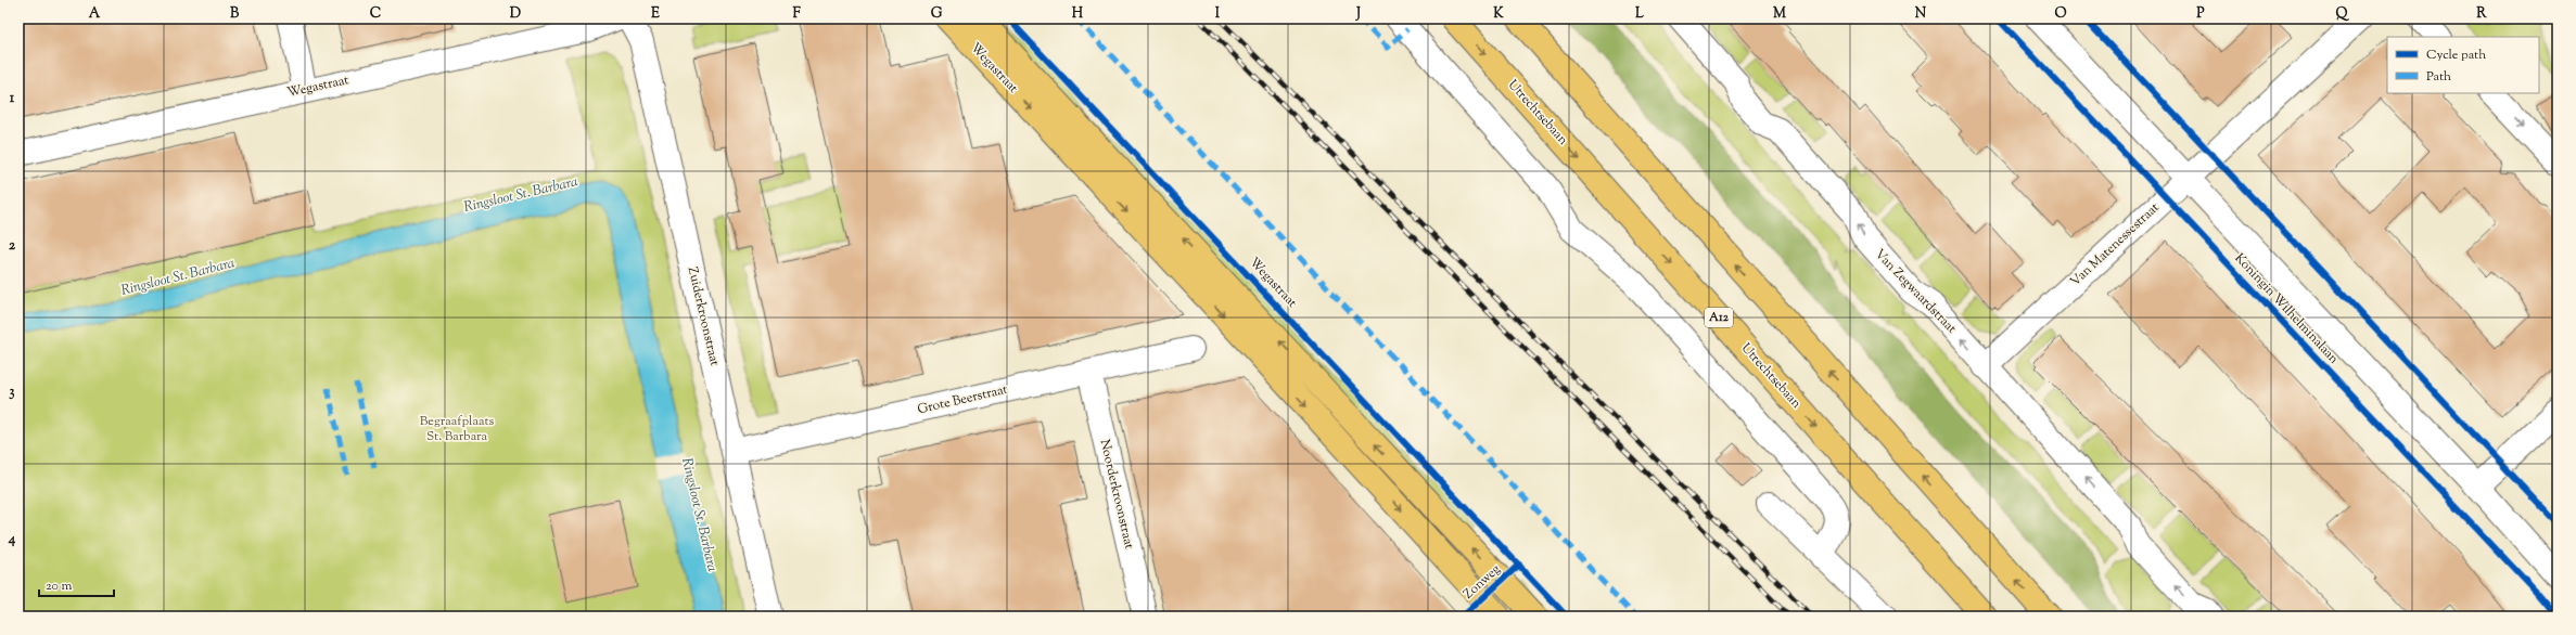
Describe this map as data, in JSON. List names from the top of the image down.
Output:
{
  "streets": {
    "main road": ["Wegastraat", "Utrechtsebaan", "A12"],
    "street": [
      "Van Matenessestraat",
      "Van Zegwaardstraat",
      "Koningin Wilhelminalaan",
      "Zuiderkroonstraat",
      "Grote Beerstraat",
      "Noorderkroonstraat"
    ],
    "cycle path": ["Zonweg"]
  },
  "crossings": [
    ["Van Matenessestraat", "Van Zegwaardstraat"],
    ["Van Matenessestraat", "Koningin Wilhelminalaan"],
    ["Zuiderkroonstraat", "Grote Beerstraat"],
    ["Grote Beerstraat", "Noorderkroonstraat"]
  ],
  "water": ["Ringsloot St. Barbara"],
  "parks": ["Begraafplaats St. Barbara"],
  "legend": ["Cycle path", "Path"],
  "scale_bar": "20 m",
  "grid": {
    "columns": [
      "A",
      "B",
      "C",
      "D",
      "E",
      "F",
      "G",
      "H",
      "I",
      "J",
      "K",
      "L",
      "M",
      "N",
      "O",
      "P",
      "Q",
      "R"
    ],
    "rows": [
      "1",
      "2",
      "3",
      "4"
    ]
  }
}
